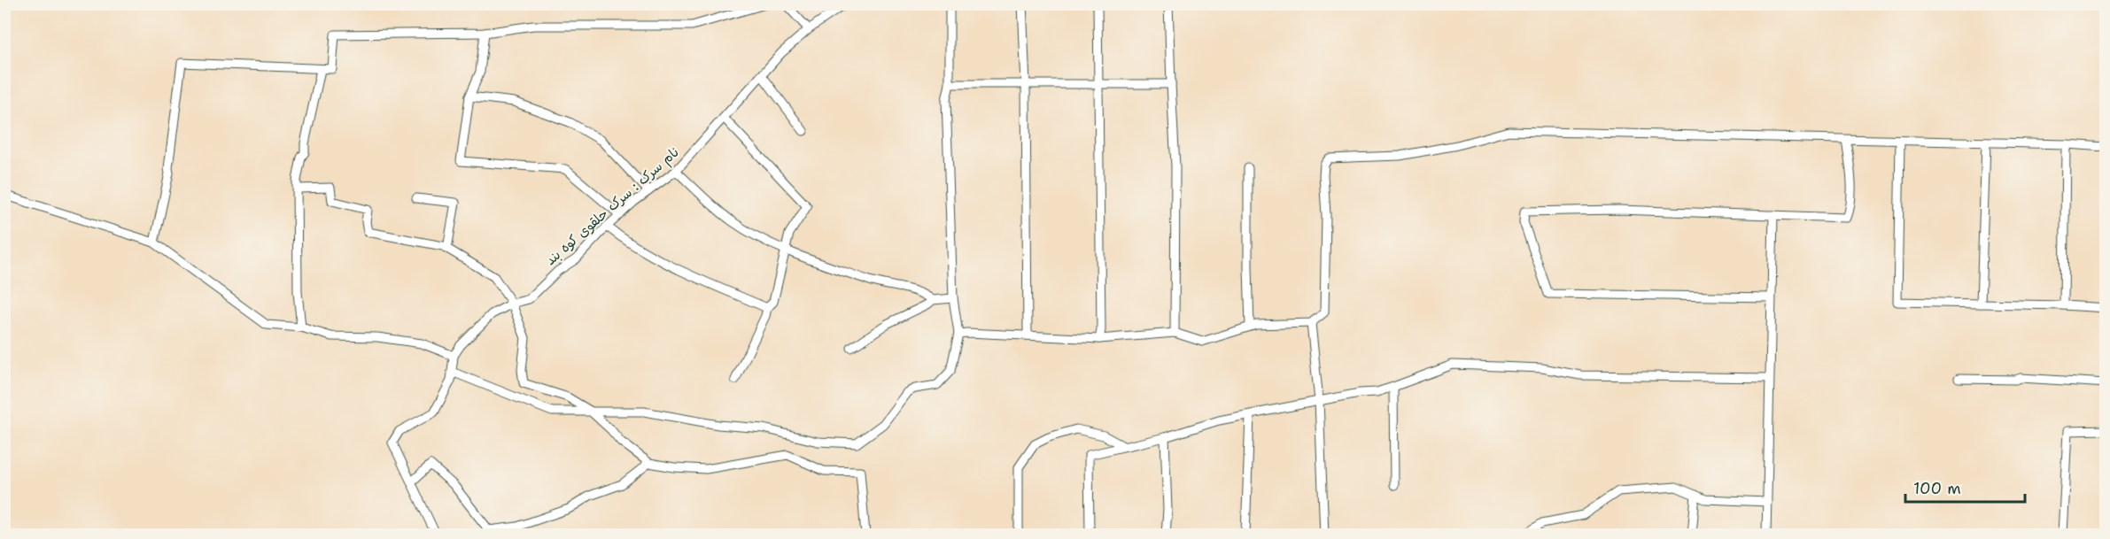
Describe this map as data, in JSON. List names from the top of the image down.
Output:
{
  "streets": {
    "street": ["نام سرک : سرک حلقوی کوه بند"]
  },
  "scale_bar": "100 m"
}
